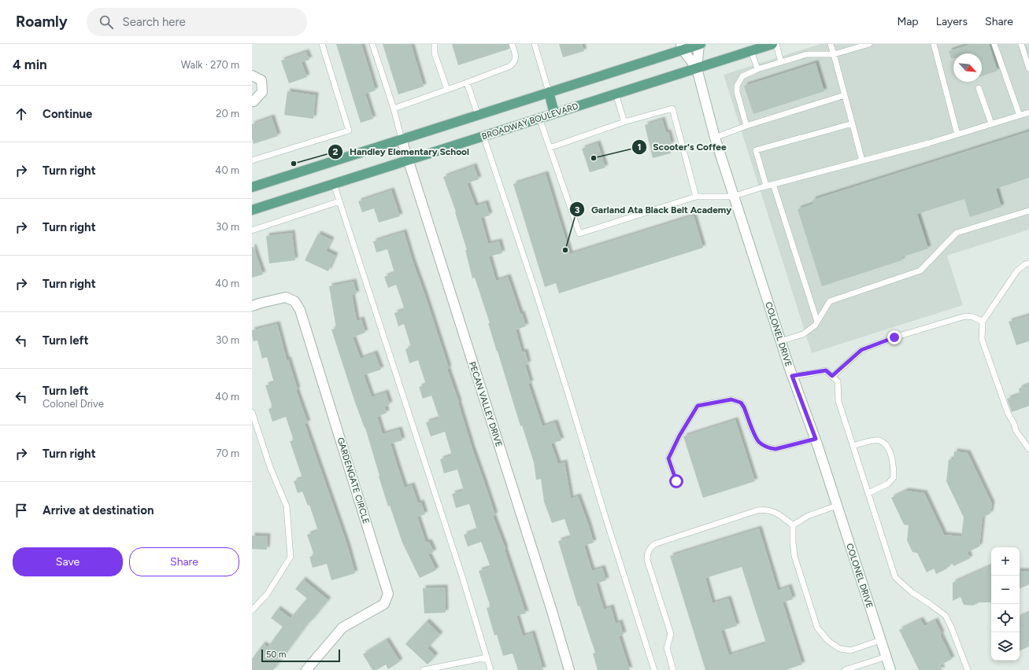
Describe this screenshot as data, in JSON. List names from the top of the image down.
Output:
{
  "streets": {
    "main road": ["BROADWAY BOULEVARD"],
    "street": ["COLONEL DRIVE", "PECAN VALLEY DRIVE", "GARDENGATE CIRCLE"]
  },
  "crossings": [
    ["BROADWAY BOULEVARD", "COLONEL DRIVE"],
    ["BROADWAY BOULEVARD", "PECAN VALLEY DRIVE"]
  ],
  "places": ["Scooter's Coffee", "Handley Elementary School", "Garland Ata Black Belt Academy"],
  "scale_bar": "50 m",
  "north": "bottom right",
  "page": {
    "header": "Roamly",
    "search": "Search here",
    "nav": ["Map", "Layers", "Share"],
    "heading": ["4 min", "Walk · 270 m"],
    "list": [
      ["Continue", "20 m"],
      ["Turn right", "40 m"],
      ["Turn right", "30 m"],
      ["Turn right", "40 m"],
      ["Turn left", "30 m"],
      ["Turn left", "Colonel Drive", "40 m"],
      ["Turn right", "70 m"],
      "Arrive at destination"
    ],
    "buttons": ["Save", "Share"],
    "map_buttons": ["+", "−"],
    "scale": "50 m"
  }
}
